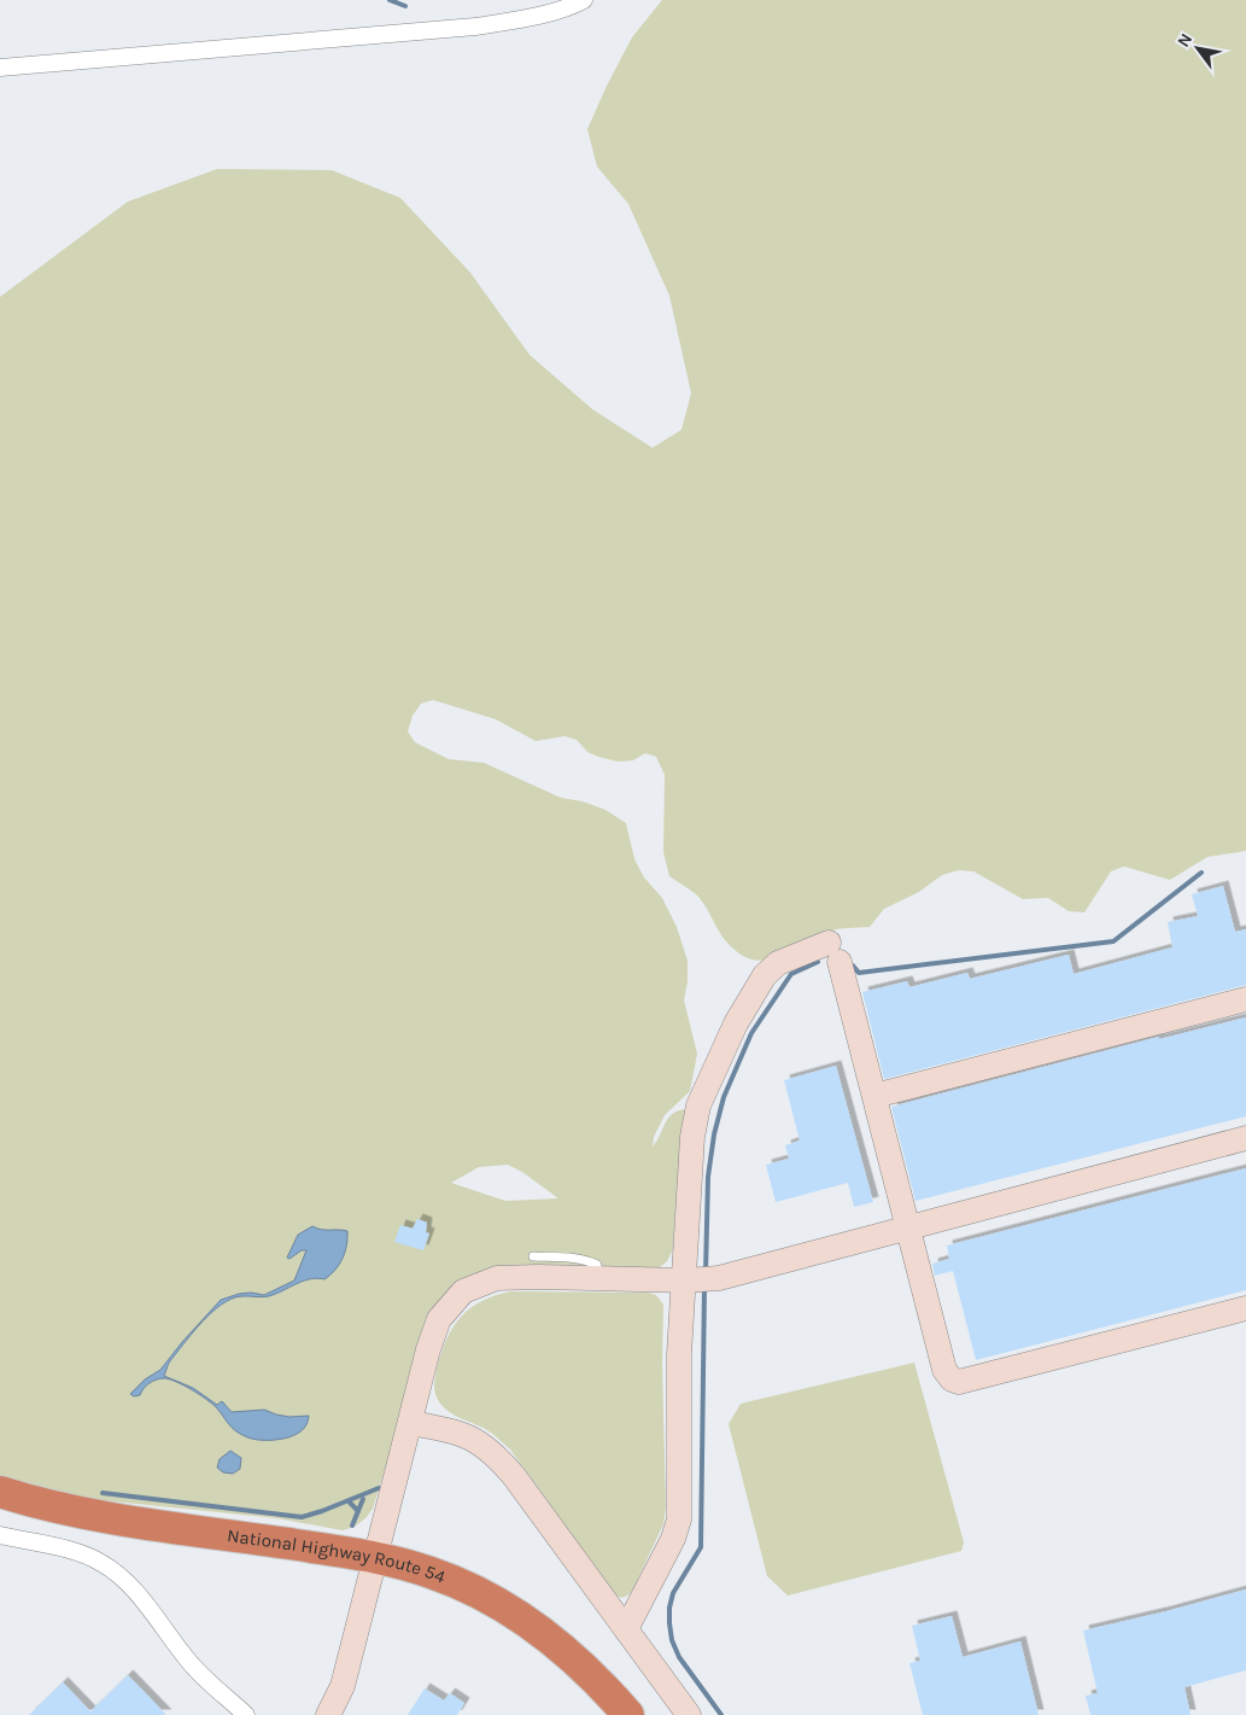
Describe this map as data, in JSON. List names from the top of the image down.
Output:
{
  "streets": {
    "highway": ["National Highway Route 54"]
  },
  "north": "top left"
}
